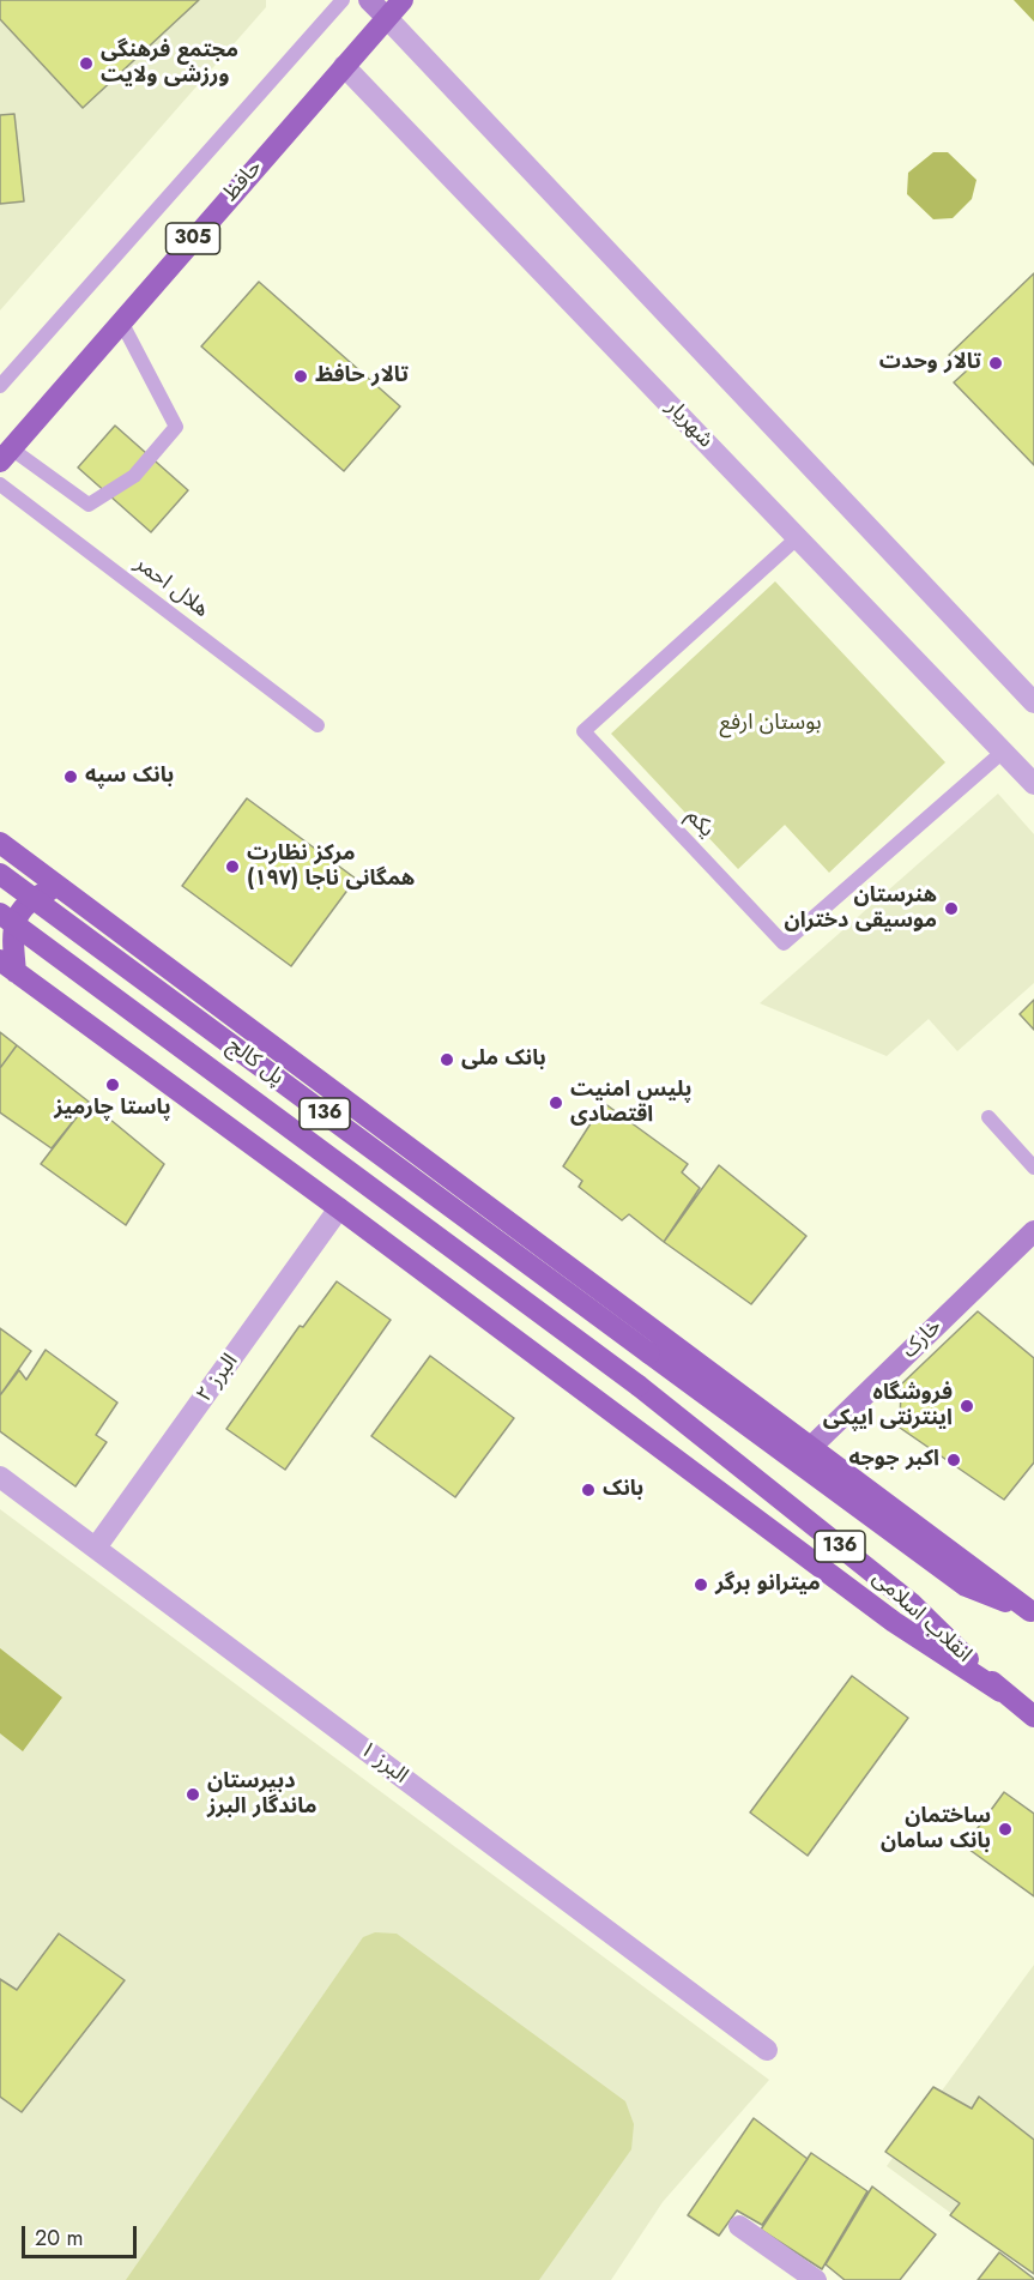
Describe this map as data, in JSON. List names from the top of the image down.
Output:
{
  "streets": {
    "main road": [
      "حافظ",
      "305",
      "پل کالج",
      "136",
      "انقلاب اسلامی"
    ],
    "street": [
      "شهریار",
      "خارک",
      "البرز ۲",
      "البرز ۱"
    ],
    "lane": ["هلال احمر", "یکم"]
  },
  "crossings": [
    ["حافظ", "شهریار"],
    ["شهریار", "یکم"],
    ["پل کالج", "انقلاب اسلامی"],
    ["البرز ۲", "البرز ۱"]
  ],
  "parks": ["بوستان ارفع"],
  "places": [
    "مجتمع فرهنگی ورزشی ولایت",
    "تالار وحدت",
    "تالار حافظ",
    "بانک سپه",
    "مرکز نظارت همگانی ناجا (۱۹۷)",
    "هنرستان موسیقی دختران",
    "بانک ملی",
    "پاستا چارمیز",
    "پلیس امنیت اقتصادی",
    "فروشگاه اینترنتی ایپکی",
    "اکبر جوجه",
    "بانک",
    "میترانو برگر",
    "دبیرستان ماندگار البرز",
    "ساختمان بانک سامان"
  ],
  "scale_bar": "20 m"
}
